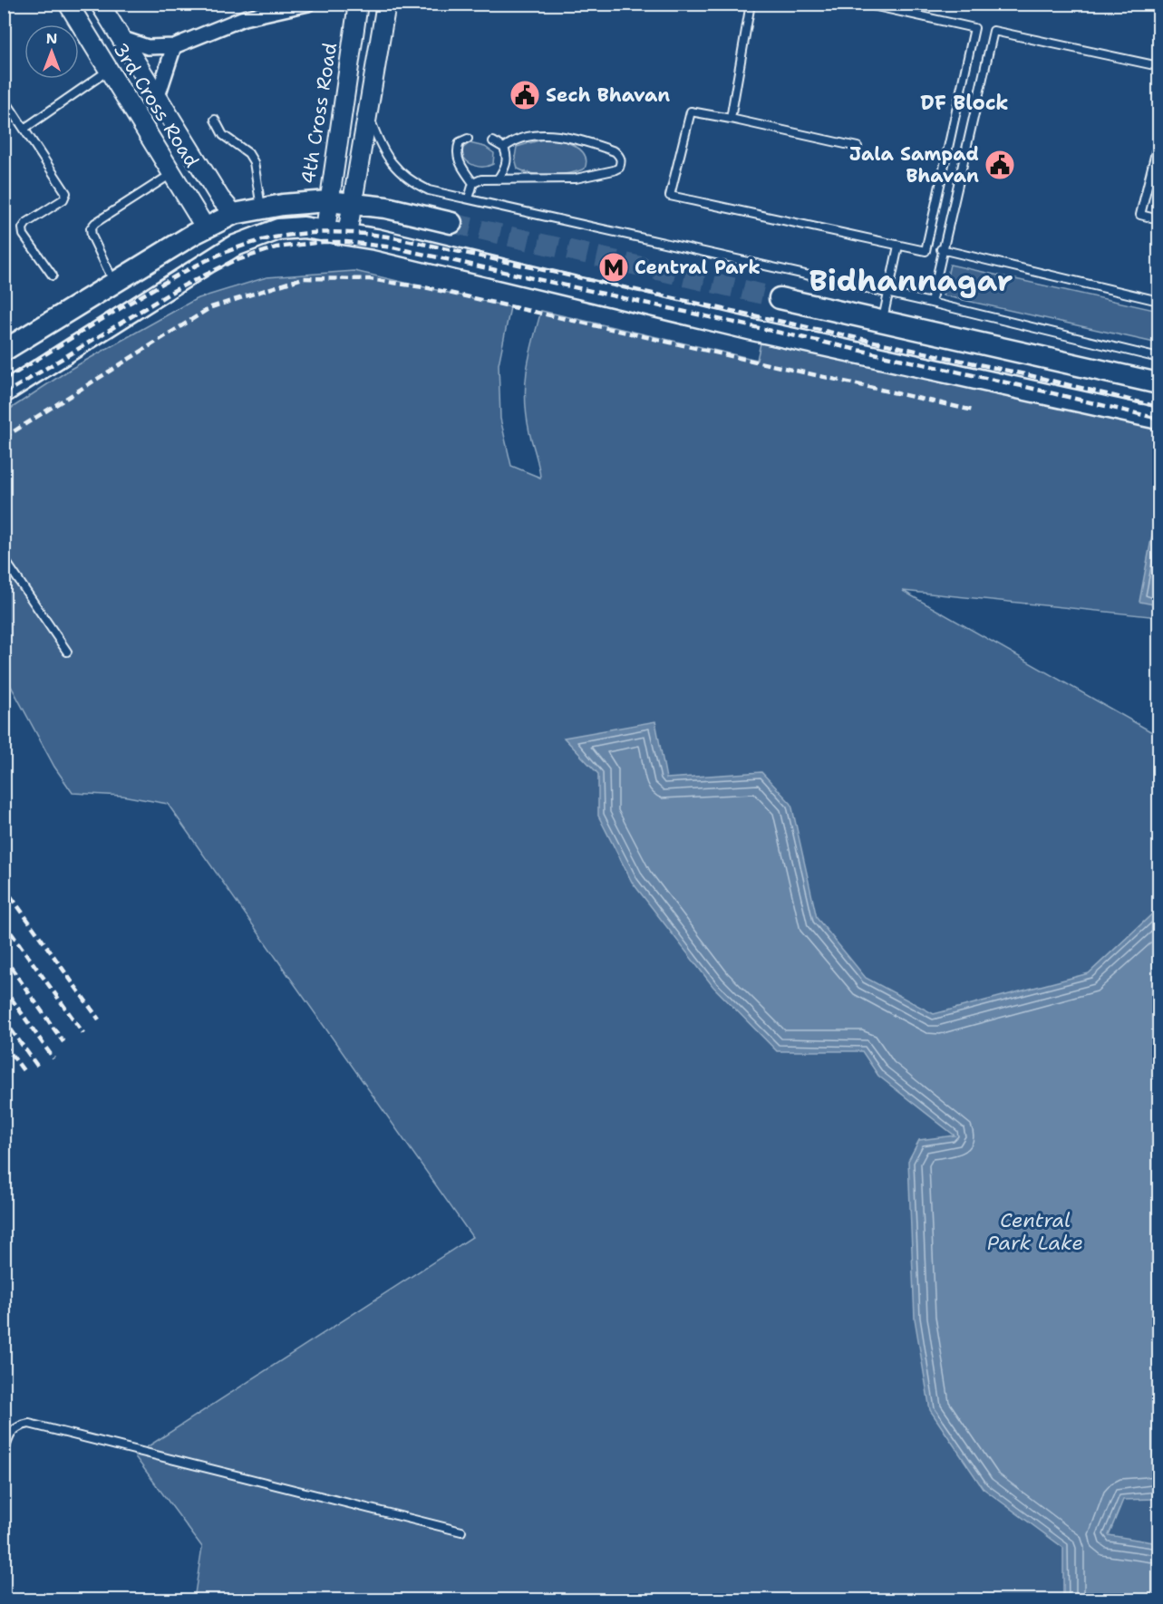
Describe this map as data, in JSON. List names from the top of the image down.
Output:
{
  "streets": {
    "street": ["3rd Cross Road", "4th Cross Road"]
  },
  "districts": ["DF Block", "Bidhannagar"],
  "water": ["Central Park Lake"],
  "places": {
    "public building": ["Sech Bhavan", "Jala Sampad Bhavan"],
    "metro station": ["Central Park"]
  },
  "north": "top"
}
